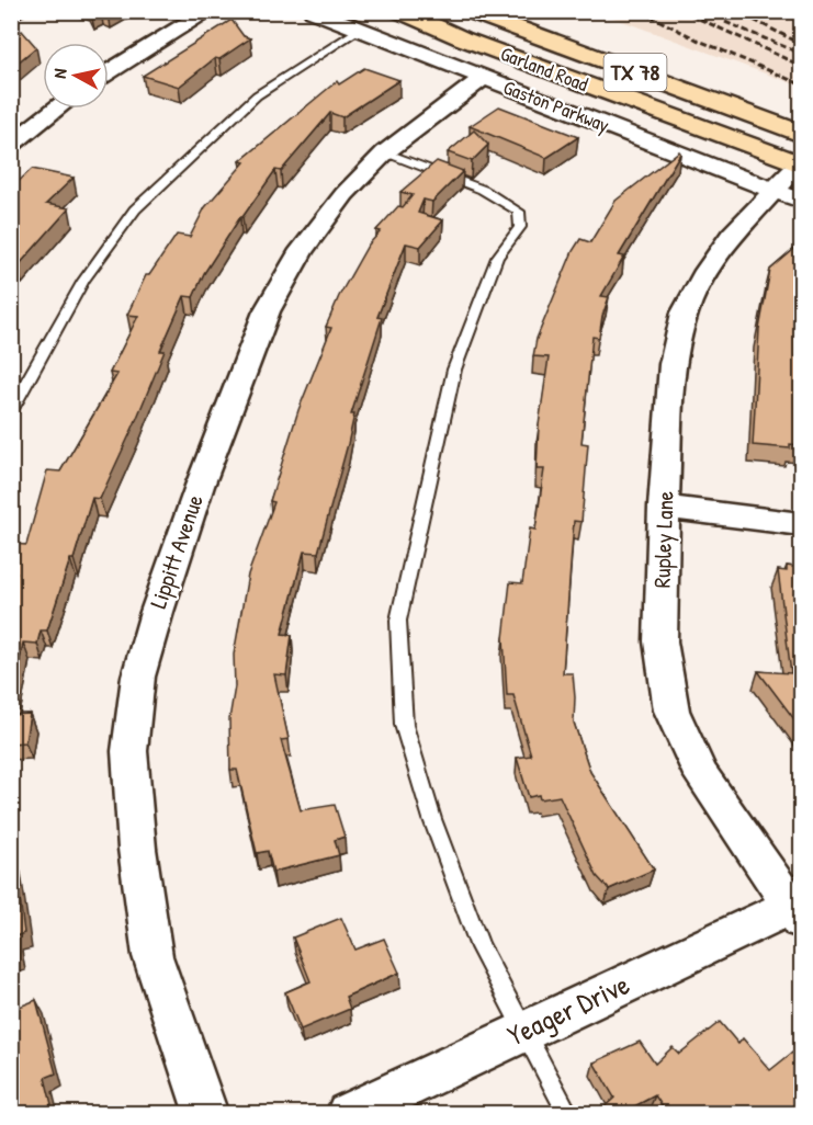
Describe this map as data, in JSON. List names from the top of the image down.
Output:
{
  "streets": {
    "main road": ["Garland Road", "TX 78"],
    "street": [
      "Gaston Parkway",
      "Rupley Lane",
      "Lippitt Avenue",
      "Yeager Drive"
    ]
  },
  "crossings": [
    ["Garland Road", "Rupley Lane"],
    ["Gaston Parkway", "Rupley Lane"],
    ["Gaston Parkway", "Lippitt Avenue"],
    ["Rupley Lane", "Yeager Drive"]
  ],
  "north": "left"
}
